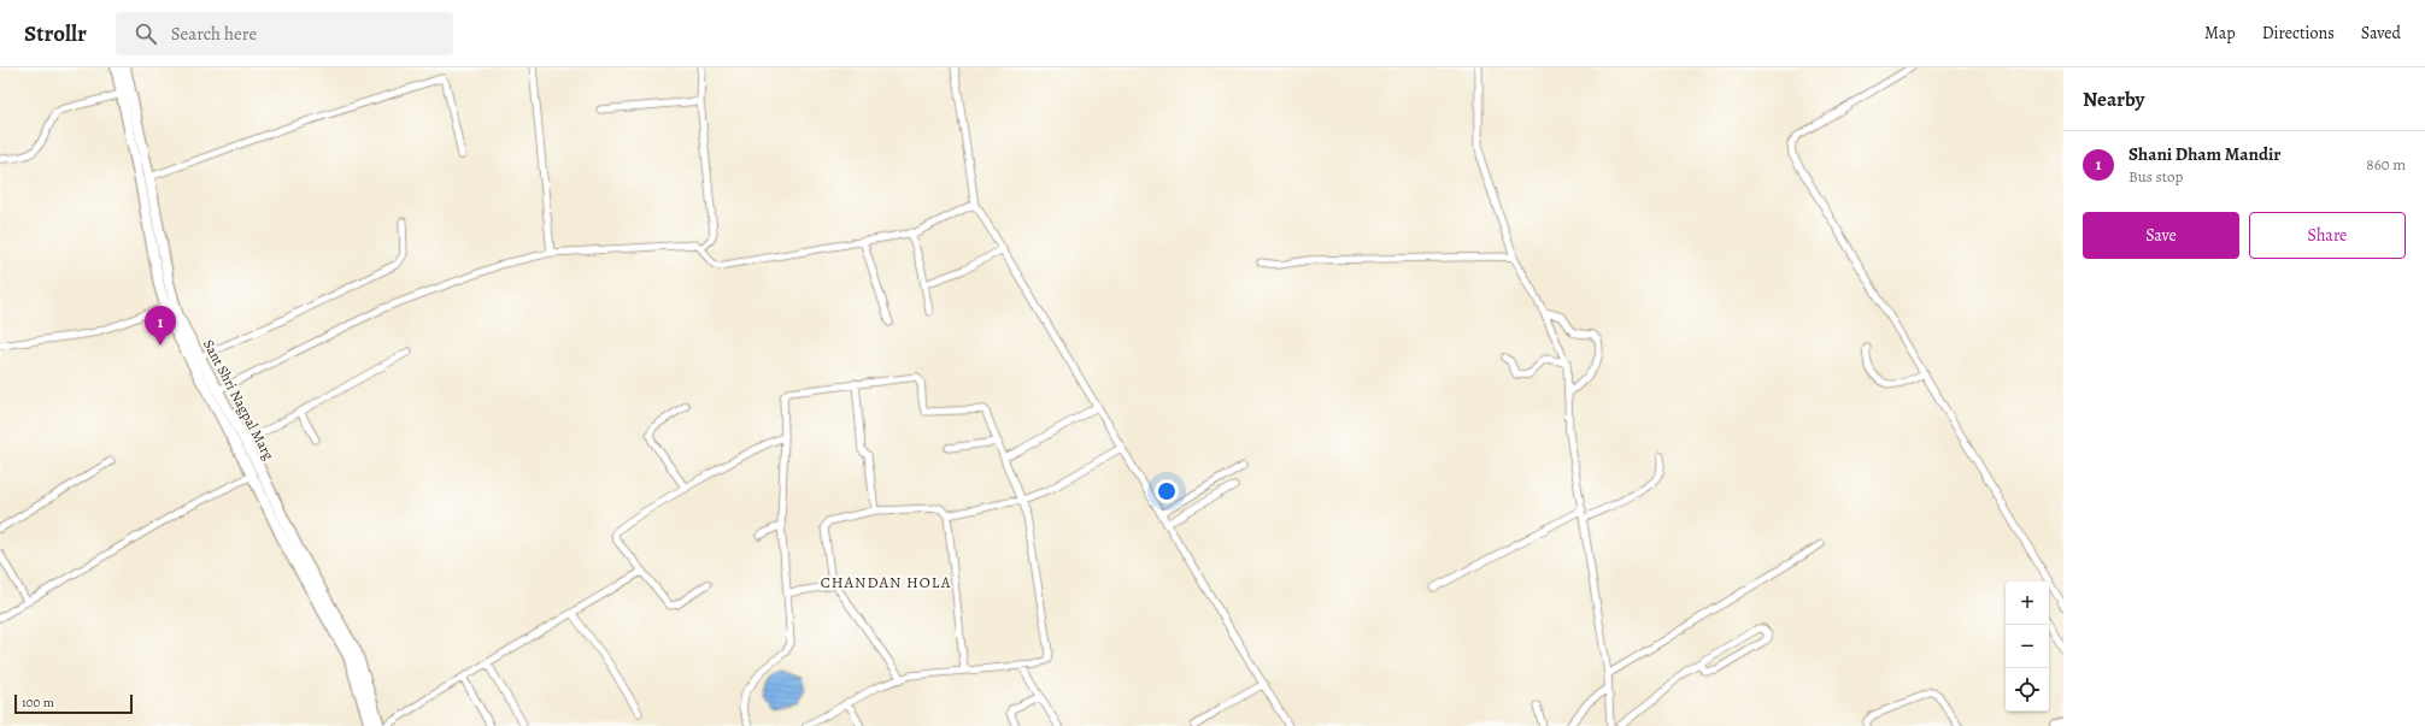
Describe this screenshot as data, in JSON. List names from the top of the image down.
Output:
{
  "streets": {
    "main road": ["Sant Shri Nagpal Marg"]
  },
  "districts": ["CHANDAN HOLA"],
  "scale_bar": "100 m",
  "page": {
    "header": "Strollr",
    "search": "Search here",
    "nav": ["Map", "Directions", "Saved"],
    "heading": "Nearby",
    "list": [
      {
        "mark": "1",
        "name": "Shani Dham Mandir",
        "note": "Bus stop",
        "value": "860 m"
      }
    ],
    "buttons": ["Save", "Share"],
    "pins": "1",
    "map_buttons": ["+", "−"],
    "scale": "100 m"
  }
}
